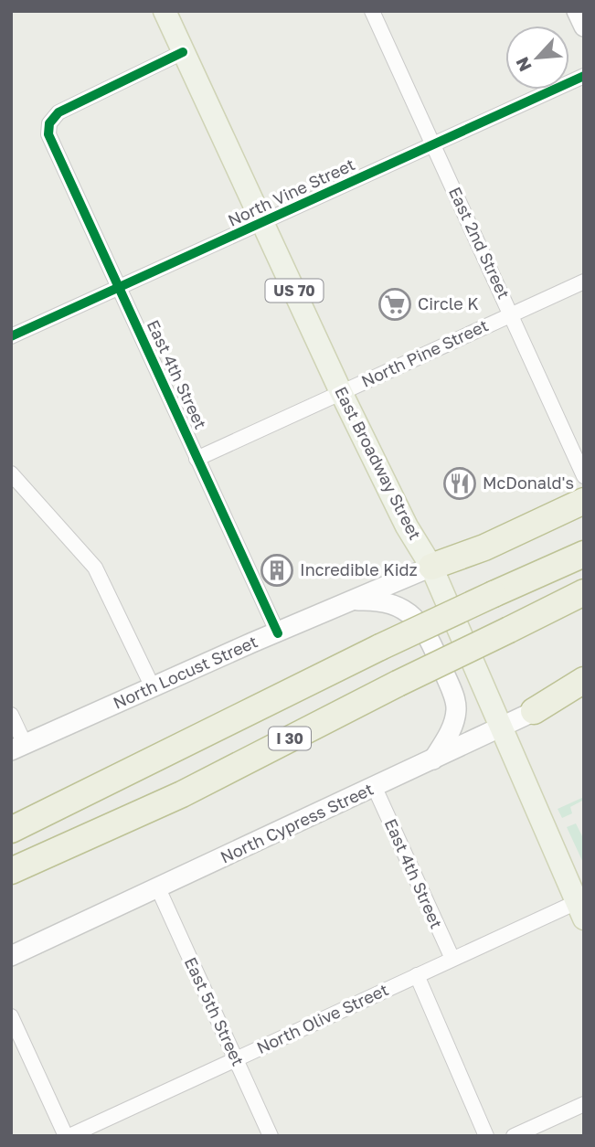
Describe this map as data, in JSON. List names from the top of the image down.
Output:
{
  "streets": {
    "highway": ["I 30"],
    "main road": [
      "US 70",
      "East Broadway Street",
      "North Locust Street",
      "North Cypress Street"
    ],
    "street": [
      "North Vine Street",
      "East 2nd Street",
      "North Pine Street",
      "East 4th Street",
      "East 5th Street",
      "North Olive Street"
    ]
  },
  "crossings": [
    ["North Vine Street", "East 2nd Street"],
    ["North Vine Street", "East 4th Street"],
    ["North Vine Street", "East Broadway Street"],
    ["East 2nd Street", "North Pine Street"],
    ["North Pine Street", "East 4th Street"],
    ["North Pine Street", "East Broadway Street"],
    ["East 4th Street", "East Broadway Street"],
    ["East 4th Street", "North Locust Street"],
    ["East 4th Street", "North Cypress Street"],
    ["East 4th Street", "North Olive Street"],
    ["East Broadway Street", "North Locust Street"],
    ["East Broadway Street", "North Cypress Street"],
    ["East Broadway Street", "North Olive Street"],
    ["North Cypress Street", "East 5th Street"],
    ["East 5th Street", "North Olive Street"]
  ],
  "places": {
    "supermarket": ["Circle K"],
    "restaurant": ["McDonald's"],
    "building": ["Incredible Kidz"]
  },
  "north": "bottom left"
}
